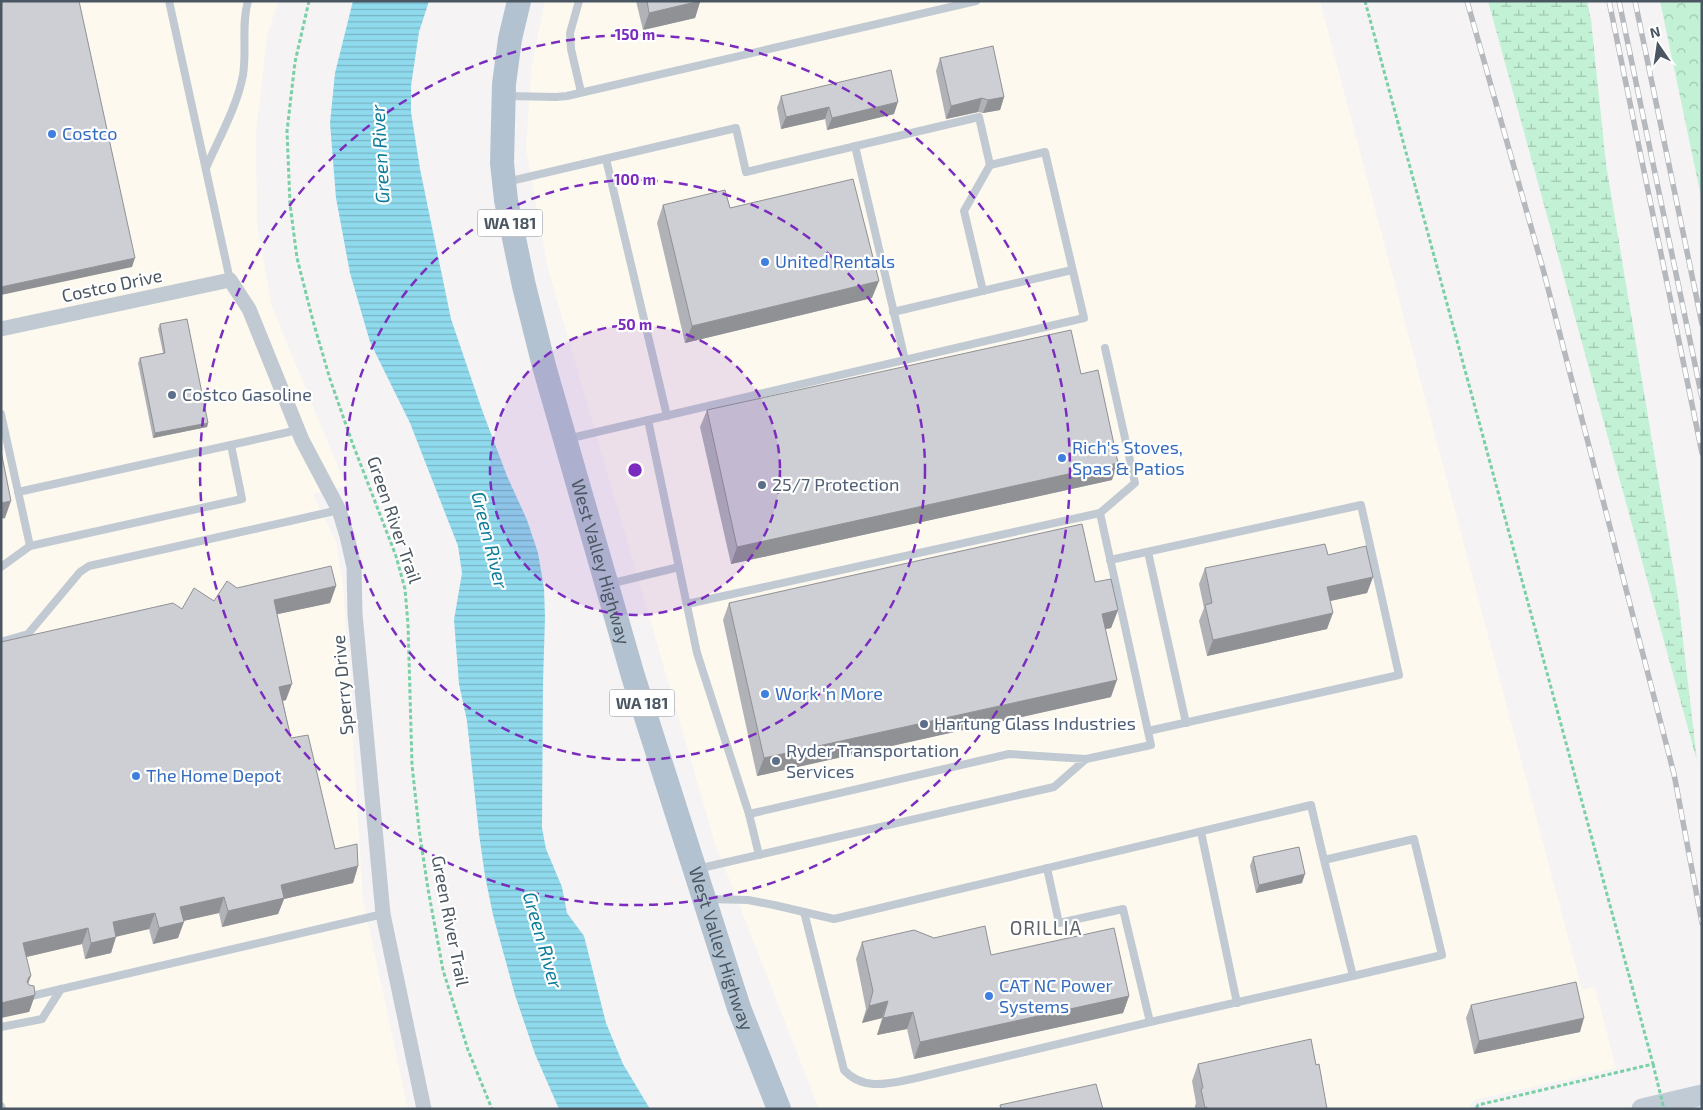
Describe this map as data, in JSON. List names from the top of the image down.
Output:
{
  "streets": {
    "main road": ["WA 181", "West Valley Highway"],
    "street": ["Costco Drive", "Sperry Drive"],
    "path": ["Green River Trail"]
  },
  "crossings": [
    ["Costco Drive", "Sperry Drive"]
  ],
  "districts": ["ORILLIA"],
  "water": ["Green River"],
  "places": [
    "Costco",
    "United Rentals",
    "Costco Gasoline",
    "Rich's Stoves, Spas & Patios",
    "25/7 Protection",
    "Work 'n More",
    "Hartung Glass Industries",
    "Ryder Transportation Services",
    "The Home Depot",
    "CAT NC Power Systems"
  ],
  "north": "top",
  "rings": ["150 m", "100 m", "50 m"]
}
